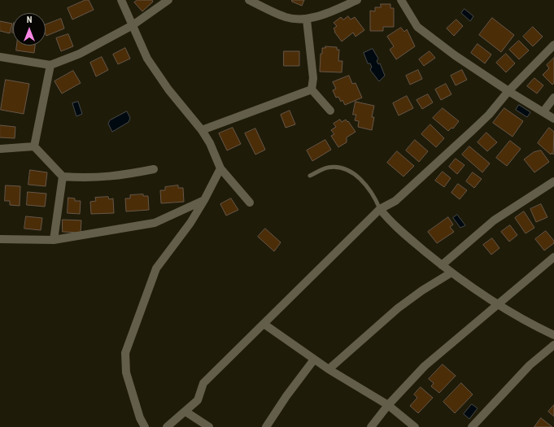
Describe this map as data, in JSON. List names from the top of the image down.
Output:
{
  "north": "top"
}
